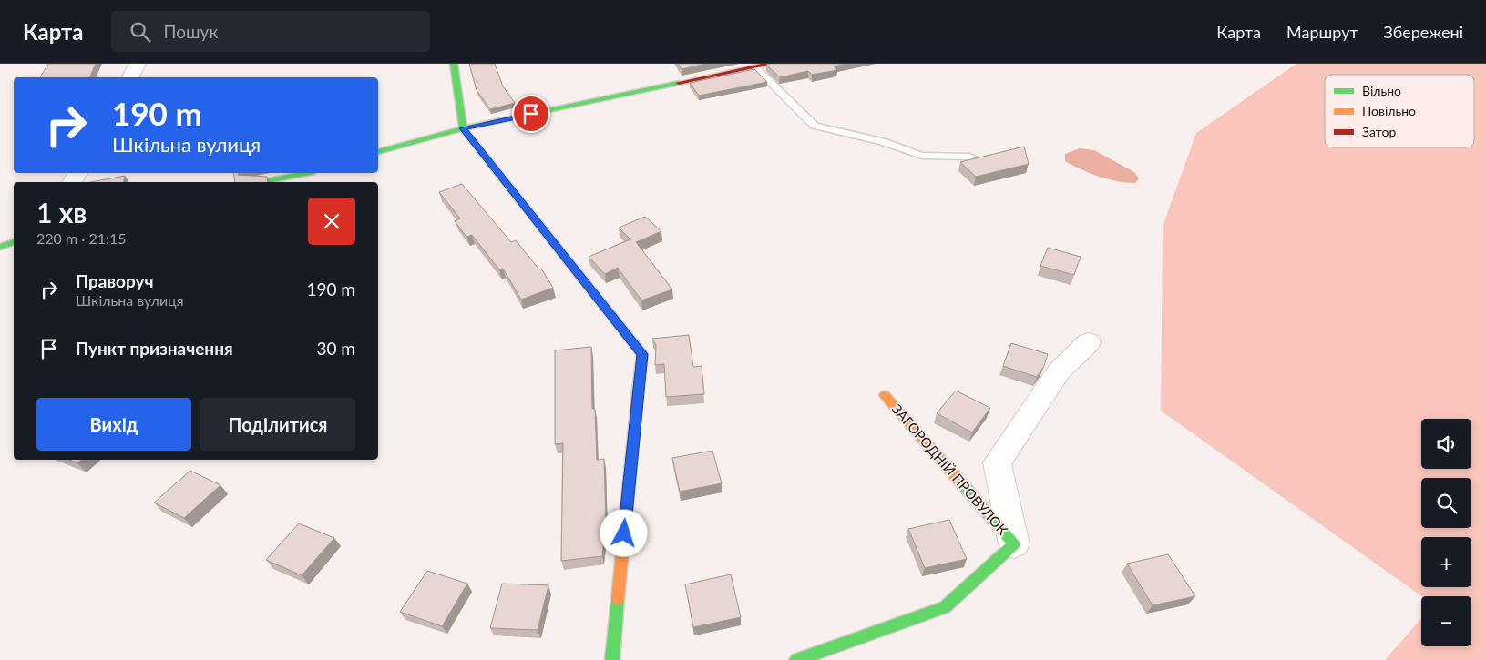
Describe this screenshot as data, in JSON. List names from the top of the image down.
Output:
{
  "streets": {
    "street": ["ЗАГОРОДНІЙ ПРОВУЛОК"]
  },
  "legend": ["Вільно", "Повільно", "Затор"],
  "page": {
    "header": "Карта",
    "search": "Пошук",
    "nav": ["Карта", "Маршрут", "Збережені"],
    "turn": ["190 m", "Шкільна вулиця"],
    "heading": ["1 хв", "220 m · 21:15"],
    "list": [
      {
        "name": "Праворуч",
        "note": "Шкільна вулиця",
        "value": "190 m"
      },
      {
        "name": "Пункт призначення",
        "value": "30 m"
      }
    ],
    "buttons": ["Вихід", "Поділитися"],
    "map_buttons": ["+", "−"]
  }
}
